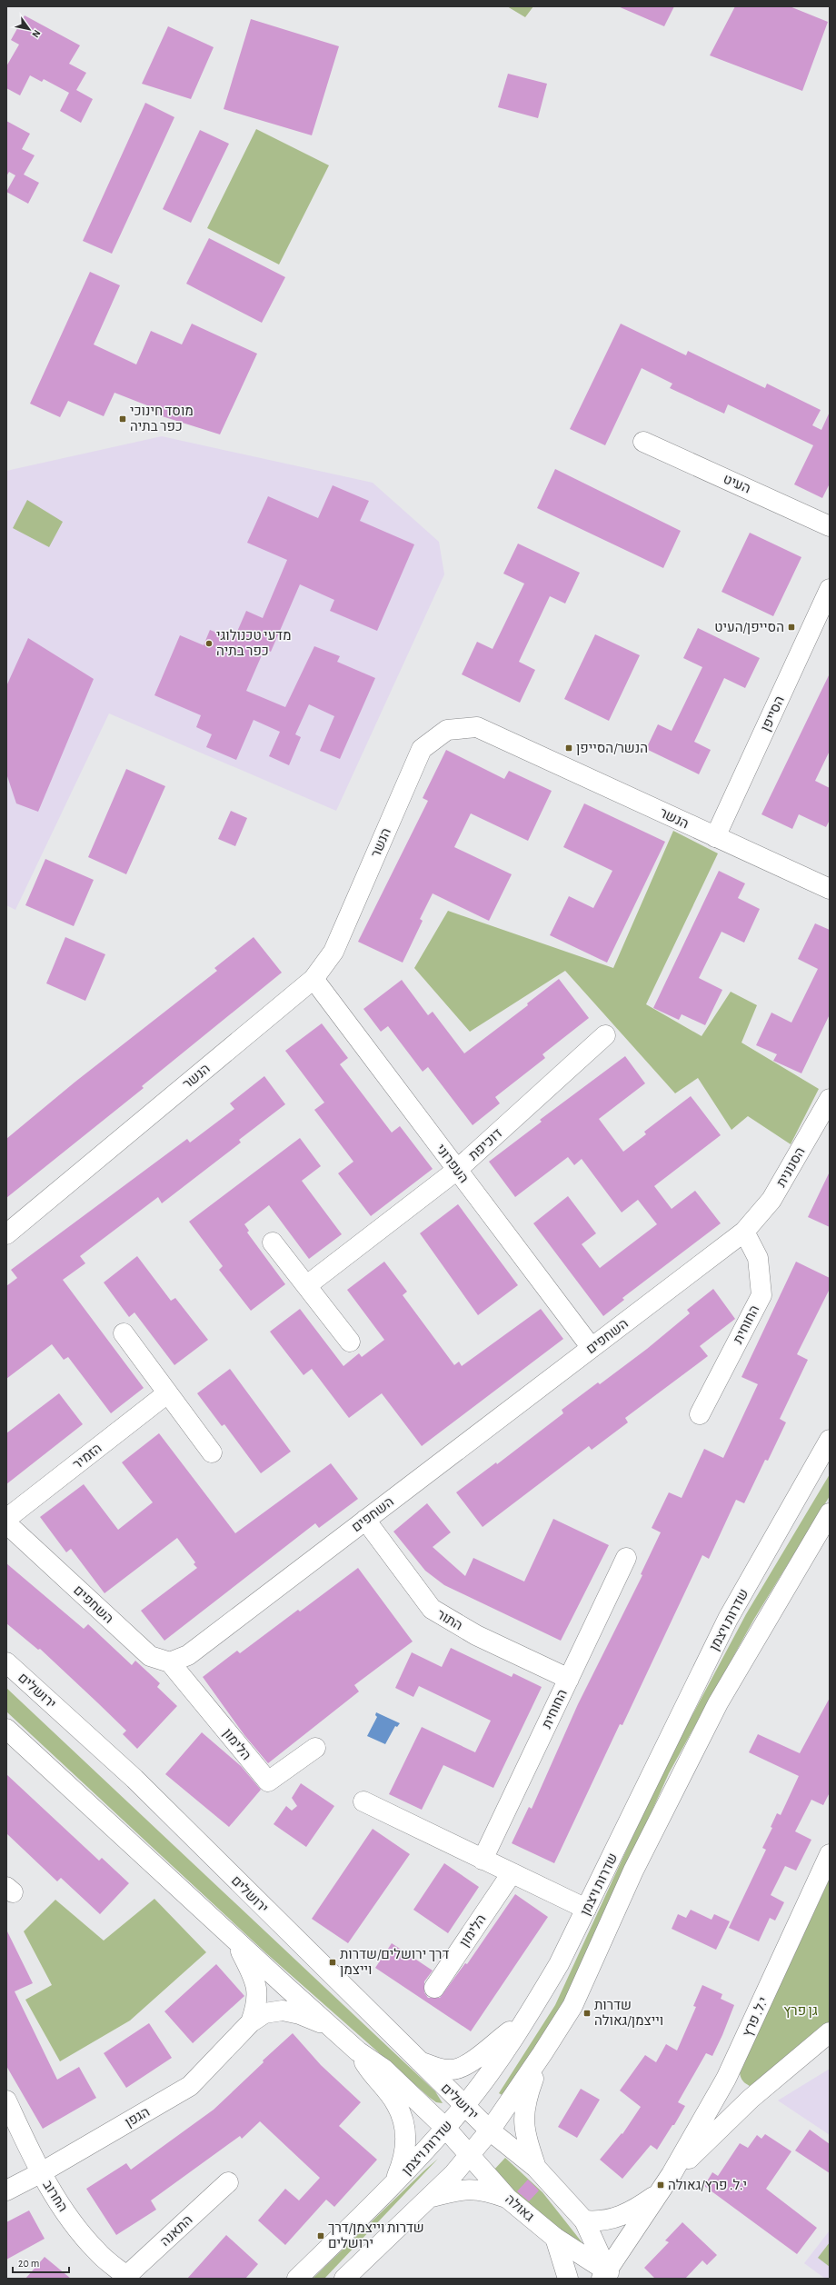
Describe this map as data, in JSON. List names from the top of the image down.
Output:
{
  "streets": {
    "street": [
      "העיט",
      "הסייפן",
      "הנשר",
      "דוכיפת",
      "העפרוני",
      "הסנונית",
      "החוחית",
      "השחפים",
      "הזמיר",
      "התור",
      "שדרות ויצמן",
      "ירושלים",
      "הלימון",
      "י.ל. פרץ",
      "הגפן",
      "החרוב",
      "גאולה",
      "התאנה"
    ]
  },
  "crossings": [
    ["הסייפן", "הנשר"],
    ["הנשר", "העפרוני"],
    ["דוכיפת", "העפרוני"],
    ["העפרוני", "השחפים"],
    ["הסנונית", "החוחית"],
    ["הסנונית", "השחפים"],
    ["החוחית", "השחפים"],
    ["החוחית", "התור"],
    ["השחפים", "התור"],
    ["השחפים", "הלימון"],
    ["שדרות ויצמן", "ירושלים"],
    ["שדרות ויצמן", "גאולה"],
    ["י.ל. פרץ", "גאולה"],
    ["הגפן", "החרוב"],
    ["החרוב", "התאנה"]
  ],
  "parks": ["גן פרץ"],
  "places": {
    "transit": [
      "מוסד חינוכי כפר בתיה",
      "הסייפן/העיט",
      "הנשר/הסייפן",
      "דרך ירושלים/שדרות וייצמן",
      "שדרות וייצמן/גאולה",
      "י.ל. פרץ/גאולה",
      "שדרות וייצמן/דרך ירושלים"
    ],
    "other": ["מדעי טכנולוגי כפר בתיה"]
  },
  "scale_bar": "20 m",
  "north": "bottom right"
}
